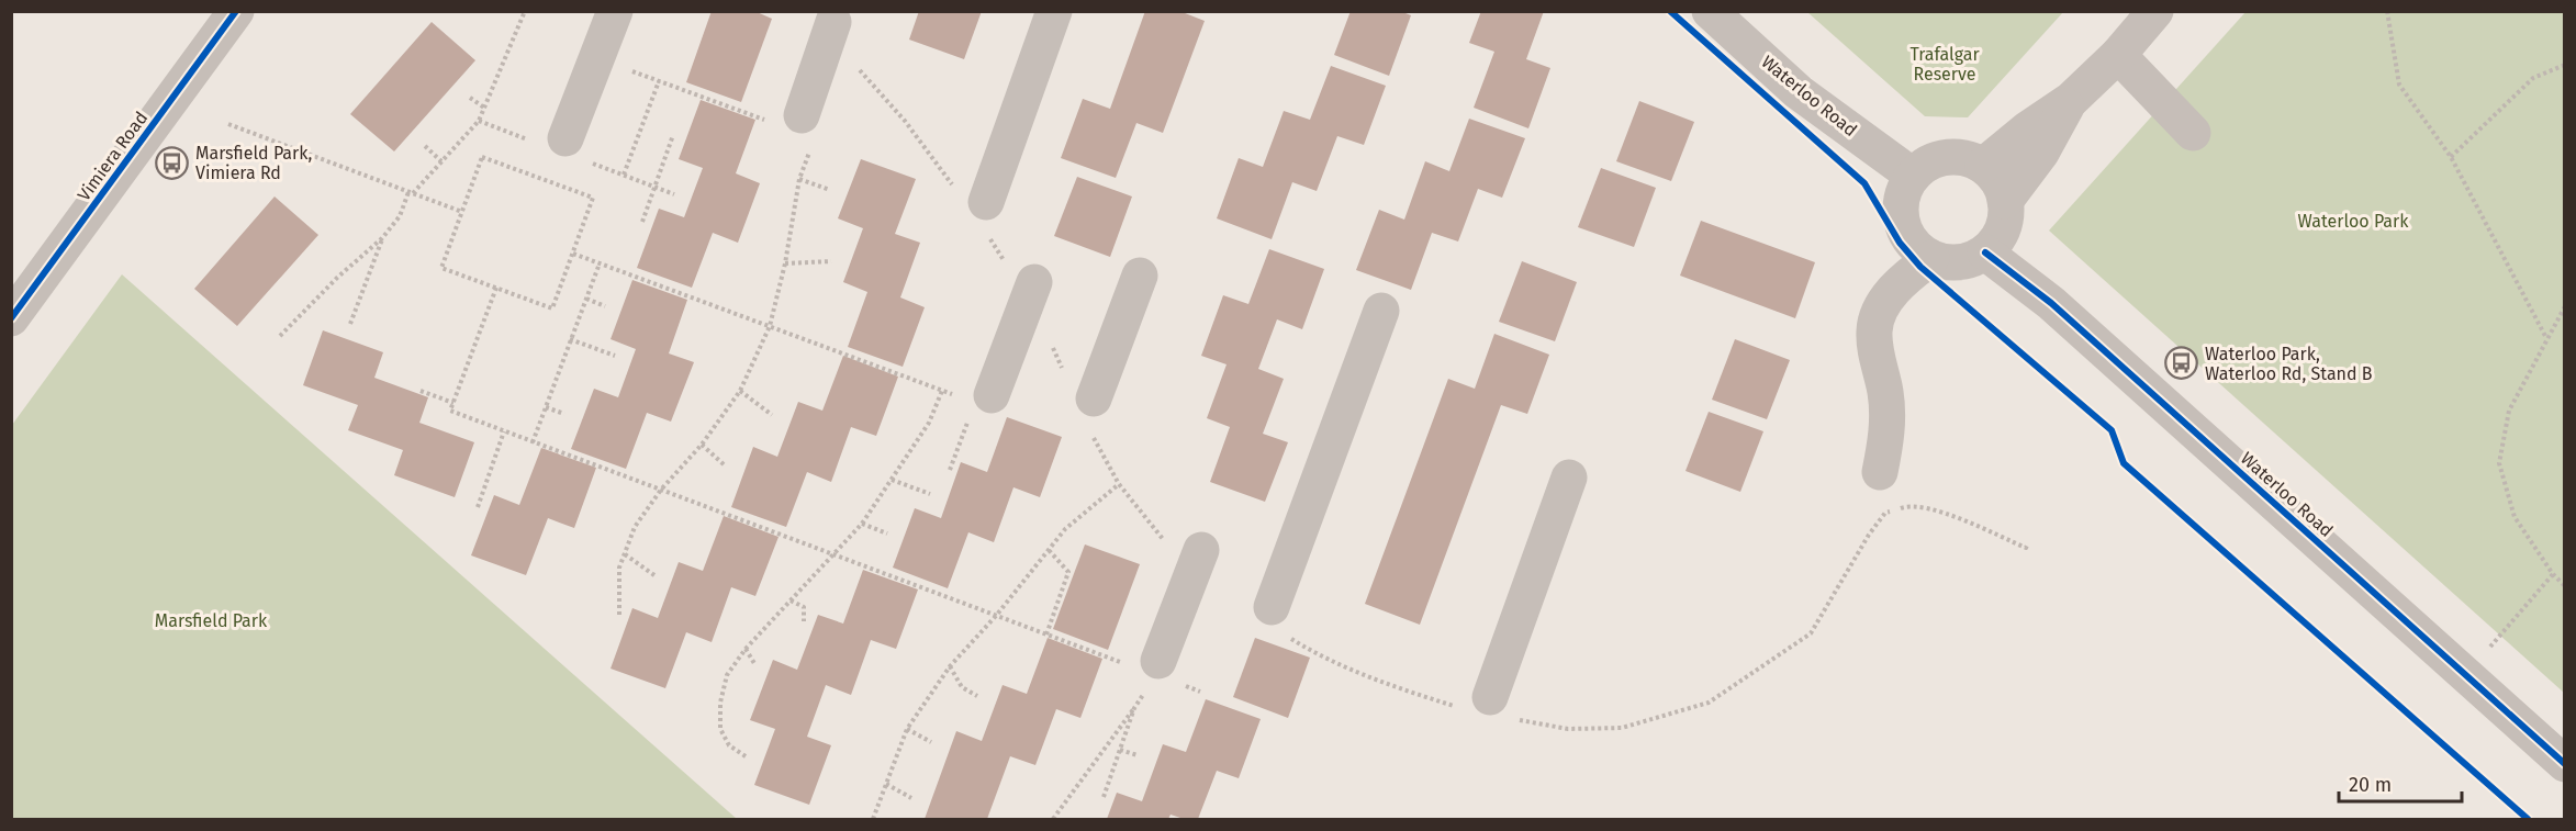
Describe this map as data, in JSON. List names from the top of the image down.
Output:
{
  "streets": {
    "street": ["Waterloo Road", "Vimiera Road"]
  },
  "parks": ["Trafalgar Reserve", "Waterloo Park", "Marsfield Park"],
  "places": {
    "bus stop": ["Marsfield Park, Vimiera Rd", "Waterloo Park, Waterloo Rd, Stand B"]
  },
  "scale_bar": "20 m"
}
